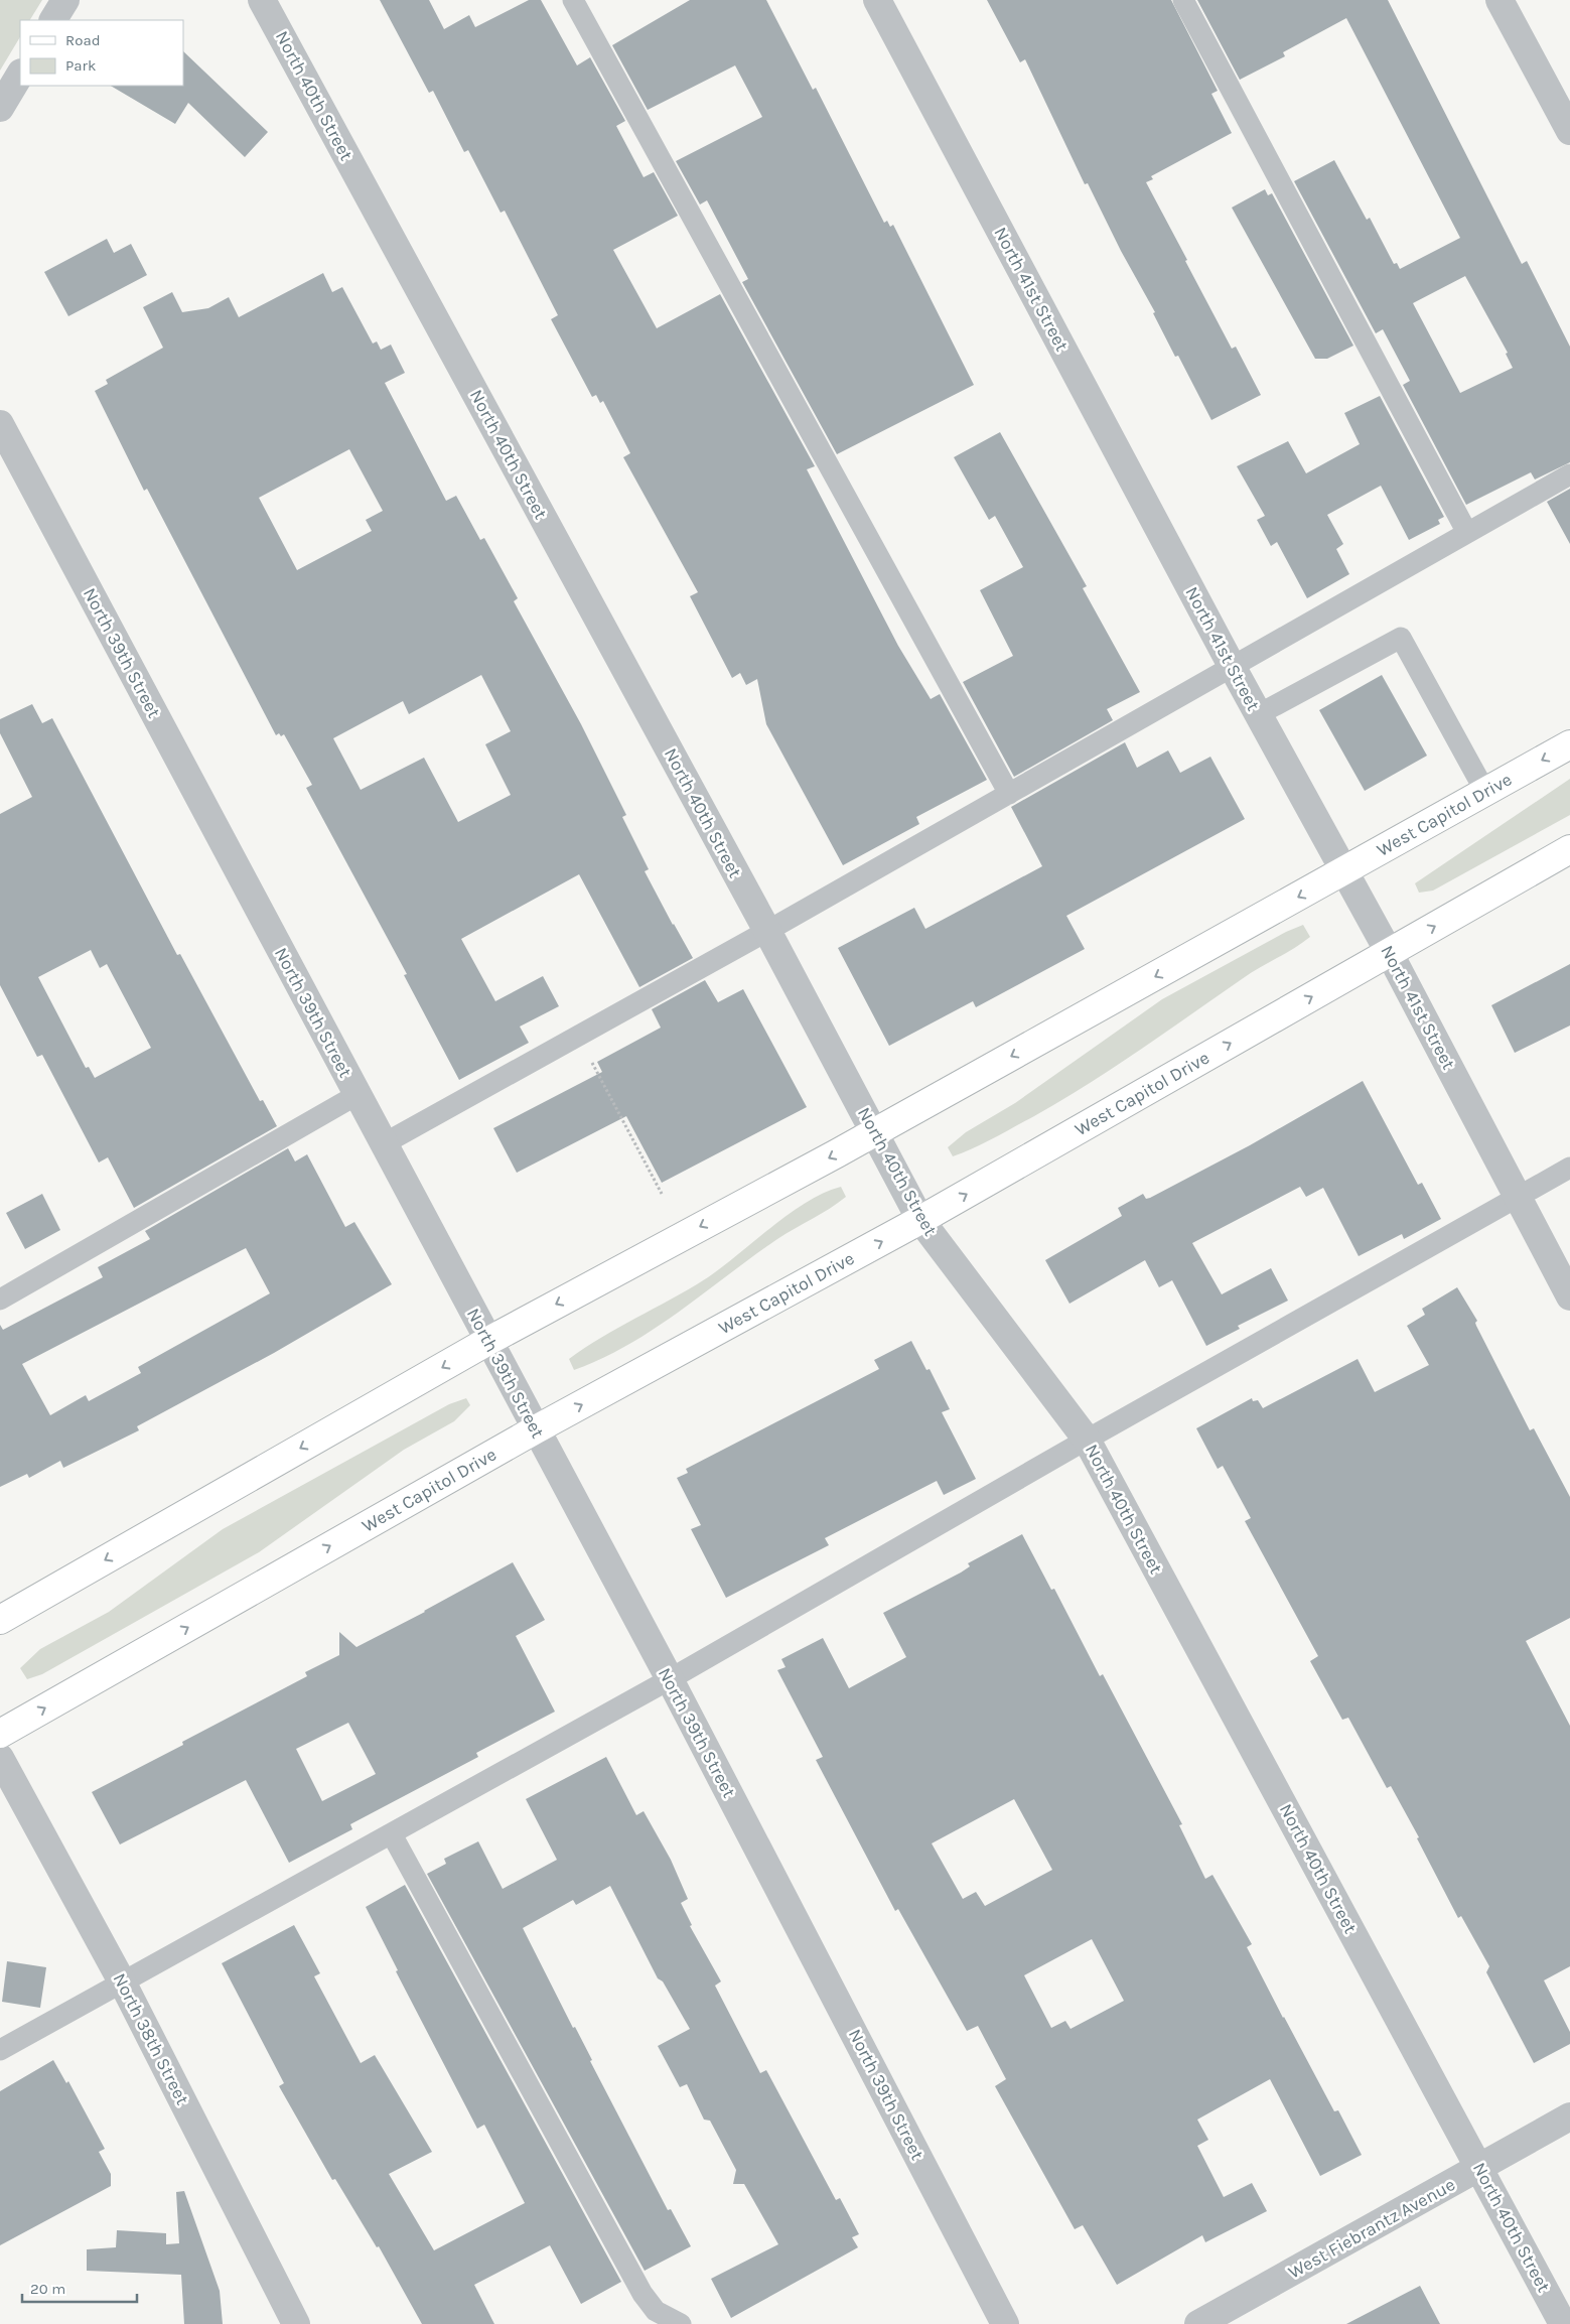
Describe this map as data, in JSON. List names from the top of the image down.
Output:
{
  "streets": {
    "main road": ["West Capitol Drive"],
    "street": [
      "North 40th Street",
      "North 41st Street",
      "North 39th Street",
      "North 38th Street",
      "West Fiebrantz Avenue"
    ]
  },
  "crossings": [
    ["North 40th Street", "West Capitol Drive"],
    ["North 40th Street", "West Fiebrantz Avenue"],
    ["North 41st Street", "West Capitol Drive"],
    ["North 39th Street", "West Capitol Drive"]
  ],
  "legend": ["Road", "Park"],
  "scale_bar": "20 m"
}
